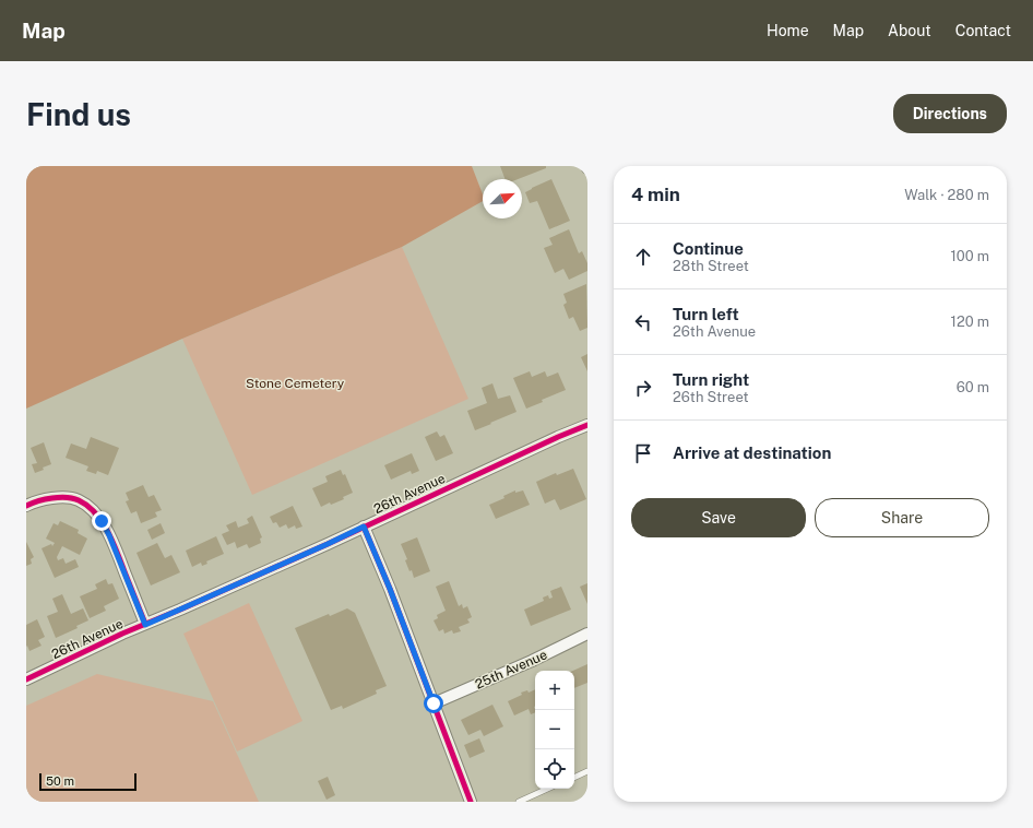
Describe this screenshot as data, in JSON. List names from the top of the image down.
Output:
{
  "streets": {
    "street": ["26th Avenue", "25th Avenue"]
  },
  "parks": ["Stone Cemetery"],
  "scale_bar": "50 m",
  "north": "top right",
  "page": {
    "header": "Map",
    "nav": [
      "Home",
      "Map",
      "About",
      "Contact"
    ],
    "buttons": [
      "Directions",
      ["Save", "Share"]
    ],
    "title": "Find us",
    "heading": ["4 min", "Walk · 280 m"],
    "list": [
      ["Continue", "28th Street", "100 m"],
      ["Turn left", "26th Avenue", "120 m"],
      ["Turn right", "26th Street", "60 m"],
      "Arrive at destination"
    ],
    "map_buttons": ["+", "−"],
    "scale": "50 m"
  }
}
